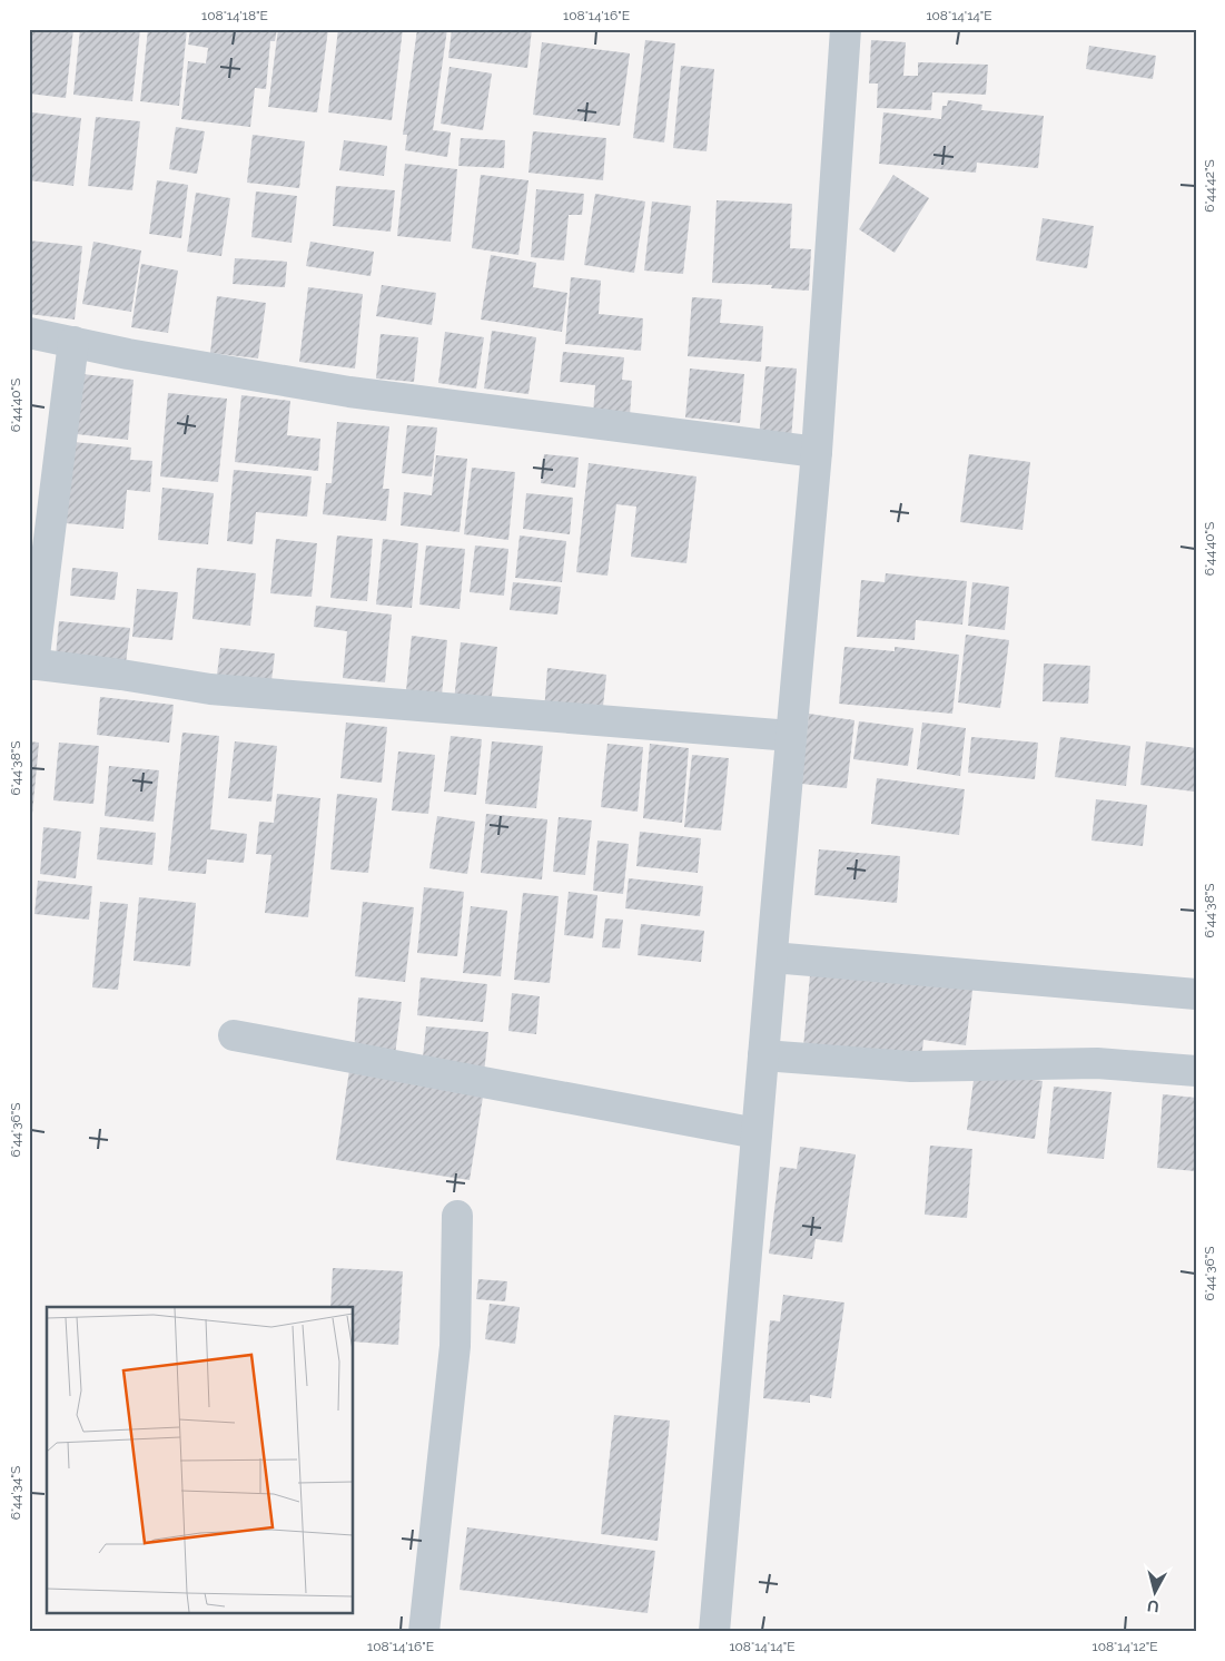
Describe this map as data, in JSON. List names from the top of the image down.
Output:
{
  "north": "bottom",
  "coordinates": [
    "108°14'18\"E",
    "108°14'16\"E",
    "108°14'14\"E",
    "6°44'42\"S",
    "6°44'40\"S",
    "6°44'38\"S",
    "6°44'36\"S",
    "6°44'34\"S",
    "108°14'12\"E"
  ]
}
